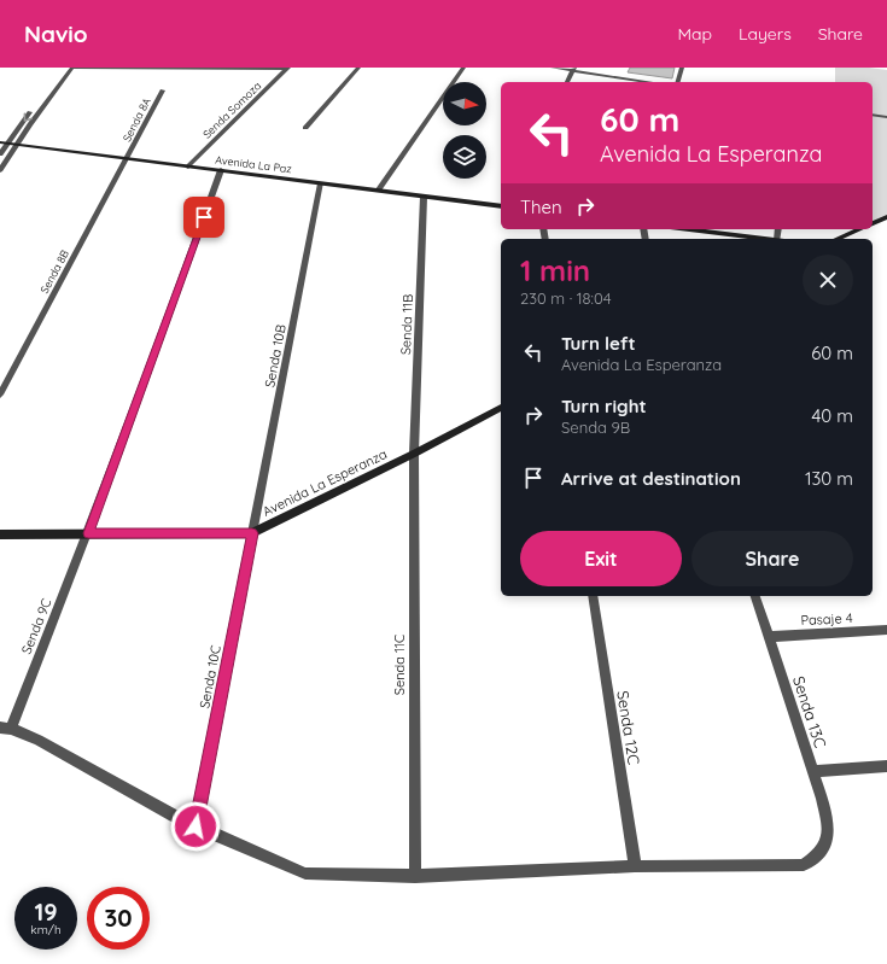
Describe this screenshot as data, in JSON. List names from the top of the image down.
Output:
{
  "streets": {
    "street": [
      "Senda Somoza",
      "Senda 8A",
      "Avenida La Paz",
      "Senda 8B",
      "Senda 11B",
      "Senda 10B",
      "Avenida La Esperanza",
      "Pasaje 4",
      "Senda 9C",
      "Senda 11C",
      "Senda 10C",
      "Senda 13C",
      "Senda 12C"
    ]
  },
  "crossings": [
    ["Senda Somoza", "Avenida La Paz"],
    ["Senda 8A", "Avenida La Paz"],
    ["Senda 8A", "Senda 8B"],
    ["Avenida La Paz", "Senda 8B"],
    ["Avenida La Paz", "Senda 11B"],
    ["Avenida La Paz", "Senda 10B"],
    ["Avenida La Paz", "Senda 9C"],
    ["Senda 11B", "Avenida La Esperanza"],
    ["Senda 11B", "Senda 11C"],
    ["Senda 10B", "Avenida La Esperanza"],
    ["Senda 10B", "Senda 10C"],
    ["Avenida La Esperanza", "Senda 9C"],
    ["Avenida La Esperanza", "Senda 11C"],
    ["Avenida La Esperanza", "Senda 10C"],
    ["Pasaje 4", "Senda 13C"],
    ["Senda 13C", "Senda 12C"]
  ],
  "north": "right",
  "page": {
    "header": "Navio",
    "nav": ["Map", "Layers", "Share"],
    "turn": ["60 m", "Avenida La Esperanza"],
    "then": "Then",
    "heading": ["1 min", "230 m · 18:04"],
    "list": [
      {
        "name": "Turn left",
        "note": "Avenida La Esperanza",
        "value": "60 m"
      },
      {
        "name": "Turn right",
        "note": "Senda 9B",
        "value": "40 m"
      },
      {
        "name": "Arrive at destination",
        "value": "130 m"
      }
    ],
    "buttons": ["Exit", "Share"],
    "speed": "19 km/h",
    "limit": "30"
  }
}
